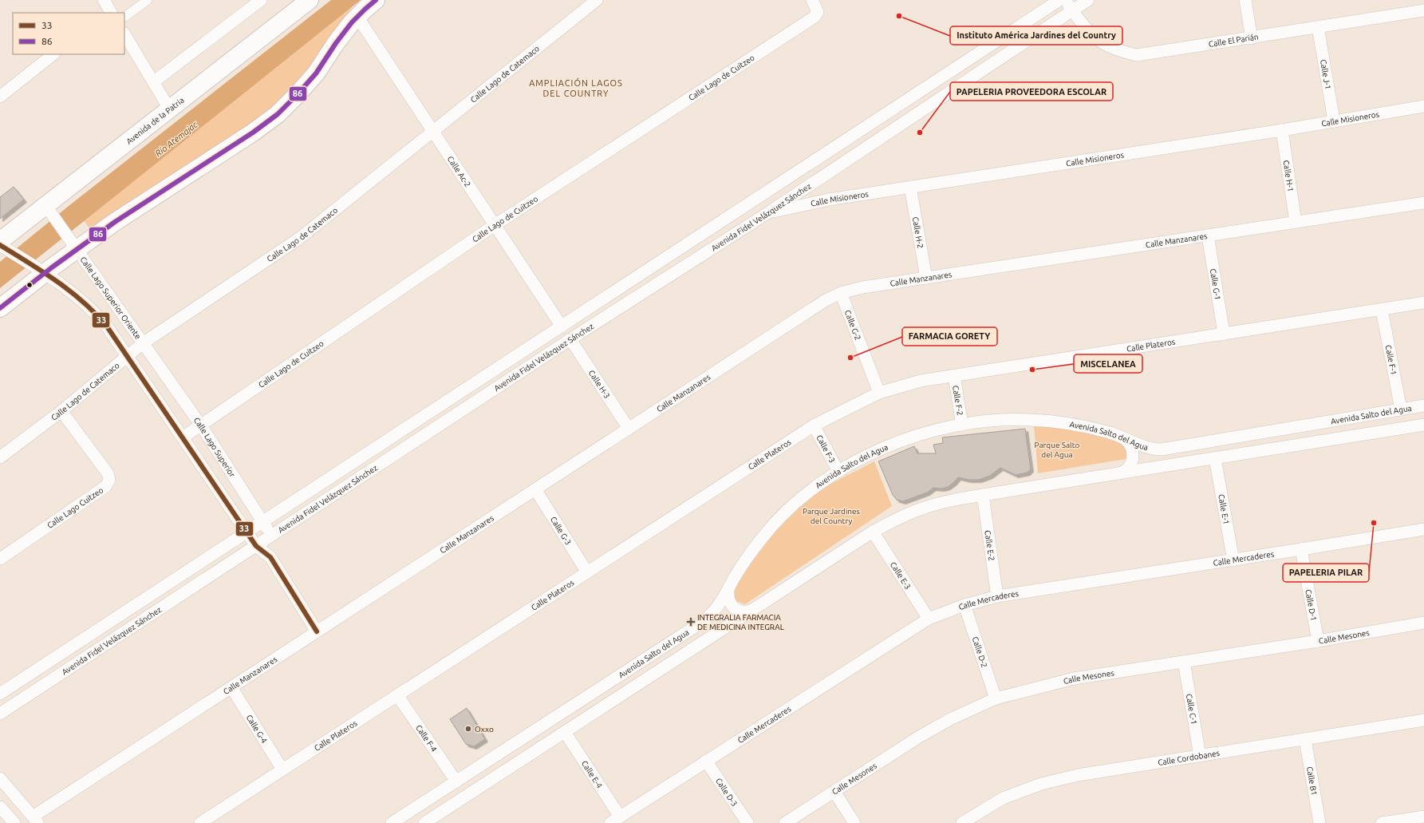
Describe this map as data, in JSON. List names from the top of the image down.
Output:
{
  "streets": {
    "main road": ["Avenida de la Patria"],
    "street": [
      "Calle El Parián",
      "Calle Lago de Catemaco",
      "Calle J-1",
      "Calle Lago de Cuitzeo",
      "Calle Misioneros",
      "Calle Ac-2",
      "Calle H-1",
      "Avenida Fidel Velázquez Sánchez",
      "Calle H-2",
      "Calle Manzanares",
      "Calle G-1",
      "Calle Lago Superior Oriente",
      "Calle G-2",
      "Calle Plateros",
      "Calle F-1",
      "Calle H-3",
      "Calle F-2",
      "Avenida Salto del Agua",
      "Calle Lago Superior",
      "Calle F-3",
      "Calle Lago Cuitzeo",
      "Calle E-1",
      "Calle G-3",
      "Calle E-2",
      "Calle Mercaderes",
      "Calle E-3",
      "Calle D-1",
      "Calle Mesones",
      "Calle D-2",
      "Calle C-1",
      "Calle G-4",
      "Calle F-4",
      "Calle Cordobanes",
      "Calle E-4",
      "Calle B1",
      "Calle D-3"
    ]
  },
  "crossings": [
    ["Calle El Parián", "Calle J-1"],
    ["Calle El Parián", "Avenida Fidel Velázquez Sánchez"],
    ["Calle Lago de Catemaco", "Calle Ac-2"],
    ["Calle Lago de Catemaco", "Calle Lago Superior Oriente"],
    ["Calle Lago de Catemaco", "Calle Lago Superior"],
    ["Calle Lago de Catemaco", "Calle Lago Cuitzeo"],
    ["Calle J-1", "Calle Misioneros"],
    ["Calle Lago de Cuitzeo", "Calle Ac-2"],
    ["Calle Lago de Cuitzeo", "Calle Lago Superior"],
    ["Calle Misioneros", "Calle H-1"],
    ["Calle Misioneros", "Avenida Fidel Velázquez Sánchez"],
    ["Calle Misioneros", "Calle H-2"],
    ["Avenida de la Patria", "Calle Lago Superior Oriente"],
    ["Calle Ac-2", "Avenida Fidel Velázquez Sánchez"],
    ["Calle H-1", "Calle Manzanares"],
    ["Avenida Fidel Velázquez Sánchez", "Calle H-3"],
    ["Avenida Fidel Velázquez Sánchez", "Calle Lago Superior"],
    ["Calle H-2", "Calle Manzanares"],
    ["Calle Manzanares", "Calle G-1"],
    ["Calle Manzanares", "Calle G-2"],
    ["Calle Manzanares", "Calle H-3"],
    ["Calle Manzanares", "Calle G-3"],
    ["Calle Manzanares", "Calle G-4"],
    ["Calle G-1", "Calle Plateros"],
    ["Calle Lago Superior Oriente", "Calle Lago Superior"],
    ["Calle G-2", "Calle Plateros"],
    ["Calle Plateros", "Calle F-1"],
    ["Calle Plateros", "Calle F-2"],
    ["Calle Plateros", "Calle F-3"],
    ["Calle Plateros", "Calle G-3"],
    ["Calle Plateros", "Calle G-4"],
    ["Calle Plateros", "Calle F-4"],
    ["Calle F-1", "Avenida Salto del Agua"],
    ["Calle F-2", "Avenida Salto del Agua"],
    ["Avenida Salto del Agua", "Calle F-3"],
    ["Avenida Salto del Agua", "Calle F-4"],
    ["Calle E-1", "Calle Mercaderes"],
    ["Calle E-2", "Calle Mercaderes"],
    ["Calle Mercaderes", "Calle E-3"],
    ["Calle Mercaderes", "Calle D-1"],
    ["Calle Mercaderes", "Calle D-2"],
    ["Calle Mercaderes", "Calle E-4"],
    ["Calle Mercaderes", "Calle D-3"],
    ["Calle D-1", "Calle Mesones"],
    ["Calle Mesones", "Calle D-2"],
    ["Calle Mesones", "Calle C-1"],
    ["Calle C-1", "Calle Cordobanes"],
    ["Calle Cordobanes", "Calle B1"]
  ],
  "districts": ["AMPLIACIÓN LAGOS DEL COUNTRY"],
  "water": ["Río Atemajac"],
  "parks": ["Parque Salto del Agua", "Parque Jardines del Country"],
  "places": {
    "other": [
      "Instituto América Jardines del Country",
      "PAPELERIA PROVEEDORA ESCOLAR",
      "FARMACIA GORETY",
      "MISCELANEA",
      "PAPELERIA PILAR",
      "Oxxo"
    ],
    "health": ["INTEGRALIA FARMACIA DE MEDICINA INTEGRAL"]
  },
  "lines": ["transit line 86", "transit line 33"],
  "legend": ["33", "86"]
}
